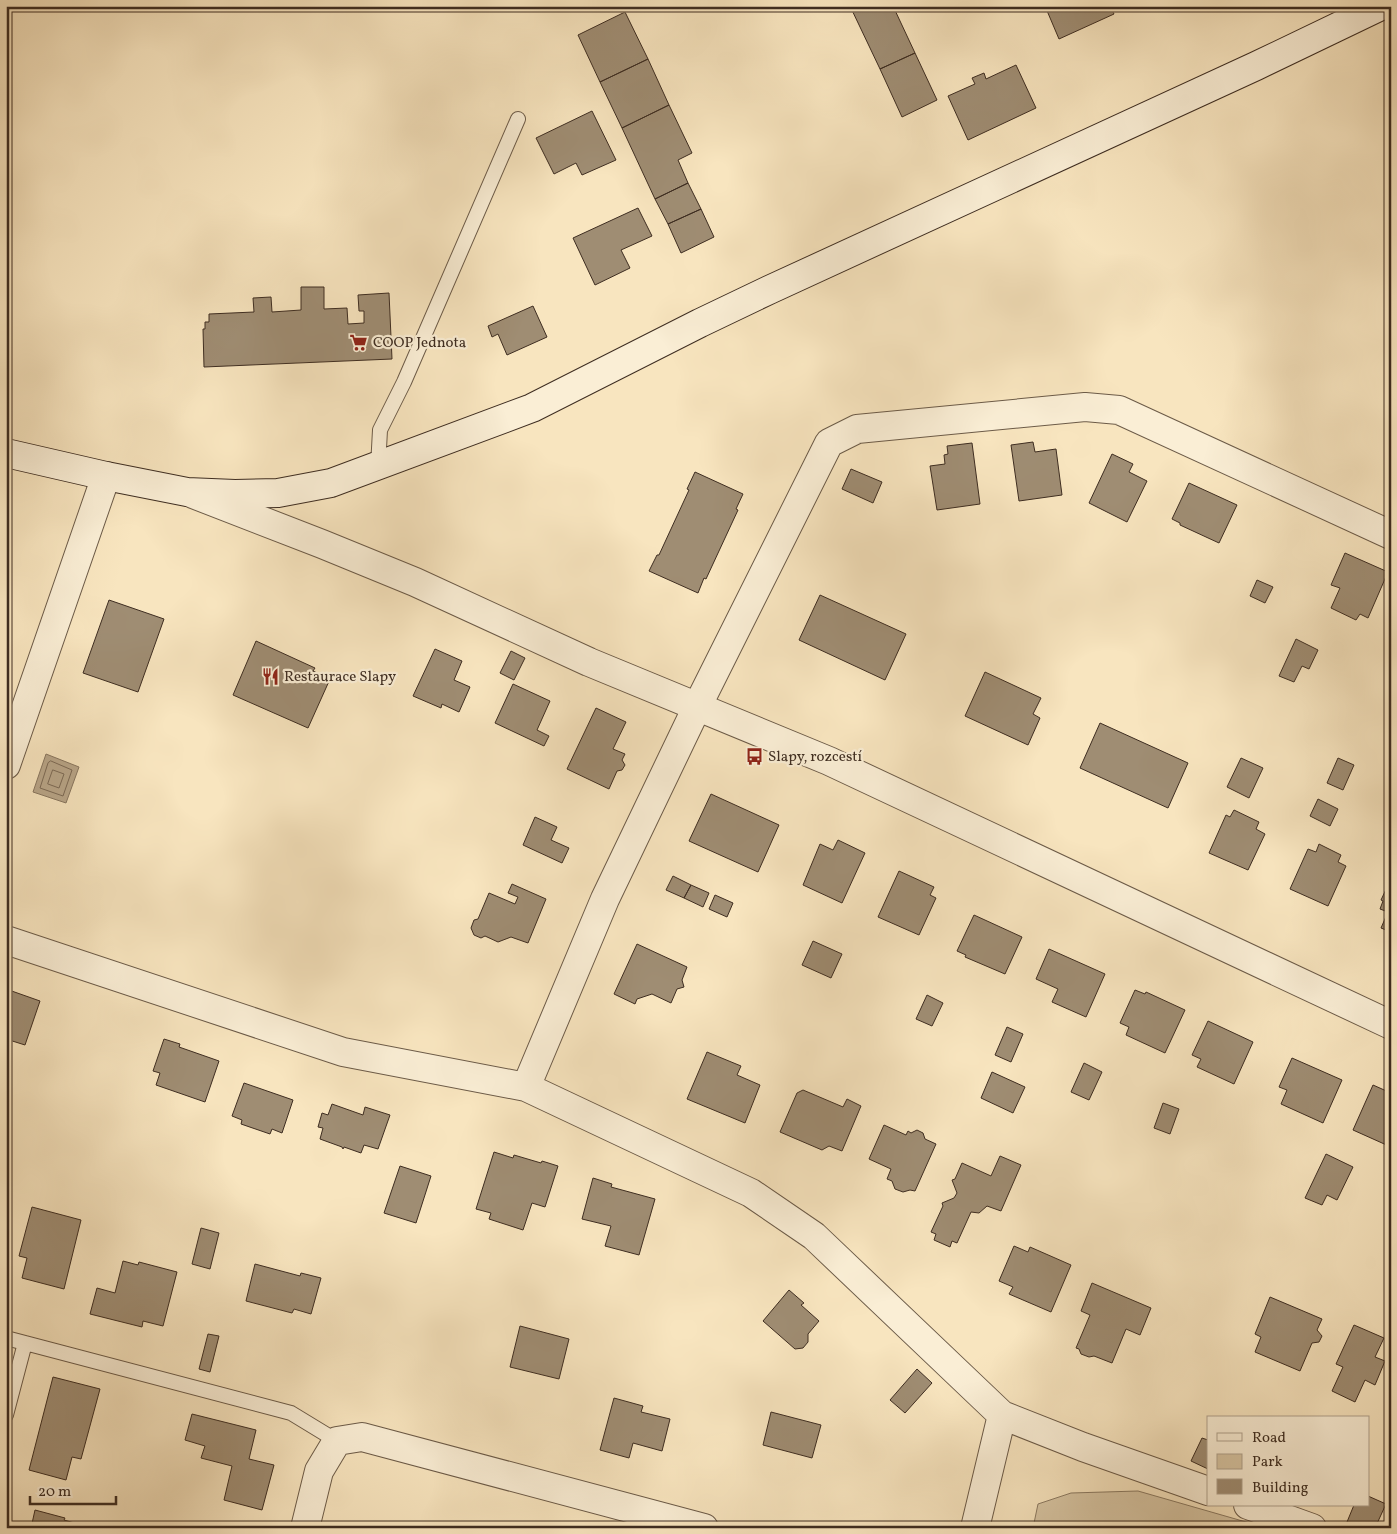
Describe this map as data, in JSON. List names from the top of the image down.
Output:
{
  "places": {
    "supermarket": ["COOP Jednota"],
    "restaurant": ["Restaurace Slapy"],
    "bus stop": ["Slapy, rozcestí"]
  },
  "legend": ["Road", "Park", "Building"],
  "scale_bar": "20 m"
}
